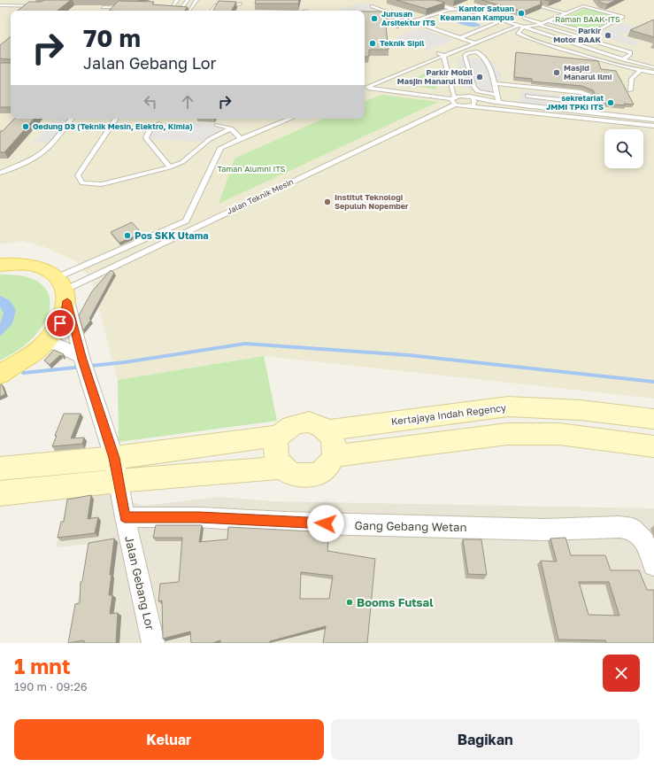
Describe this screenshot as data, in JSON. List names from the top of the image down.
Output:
{
  "streets": {
    "street": ["Kertajaya Indah Regency", "Gang Gebang Wetan", "Jalan Gebang Lor"],
    "lane": ["Jalan Teknik Mesin"]
  },
  "crossings": [
    ["Gang Gebang Wetan", "Jalan Gebang Lor"]
  ],
  "parks": ["Raman BAAK-ITS", "Taman Alumni ITS"],
  "places": [
    "Kantor Satuan Keamanan Kampus",
    "Jurusan Arsitektur ITS",
    "Parkir Motor BAAK",
    "Teknik Sipil",
    "Masjid Manarul Ilmi",
    "Parkir Mobil Masjin Manarul Ilmi",
    "sekretariat JMMI TPKI ITS",
    "Gedung D3 (Teknik Mesin, Elektro, Kimia)",
    "Institut Teknologi Sepuluh Nopember",
    "Pos SKK Utama",
    "Booms Futsal"
  ],
  "page": {
    "turn": ["70 m", "Jalan Gebang Lor"],
    "heading": ["1 mnt", "190 m · 09:26"],
    "buttons": ["Keluar", "Bagikan"]
  }
}
